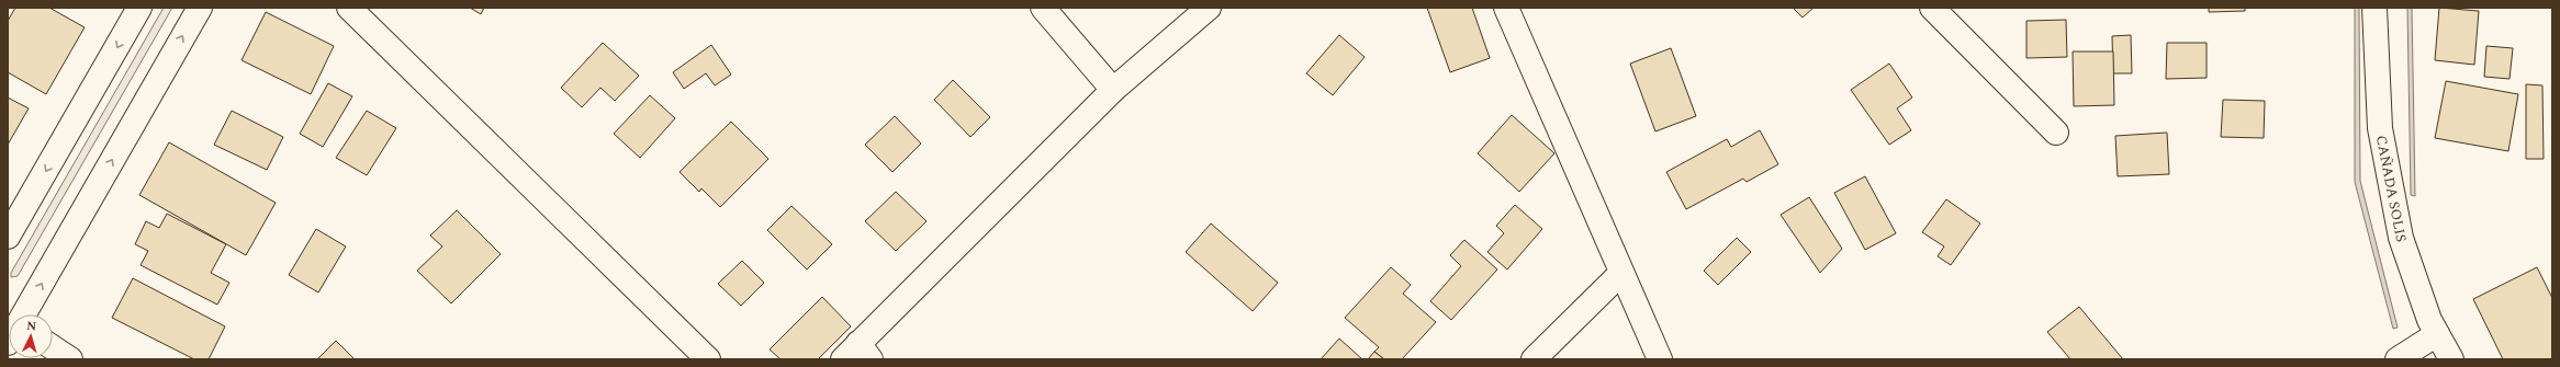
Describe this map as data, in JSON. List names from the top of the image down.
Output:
{
  "streets": {
    "street": ["CAÑADA SOLIS"]
  },
  "north": "top"
}
